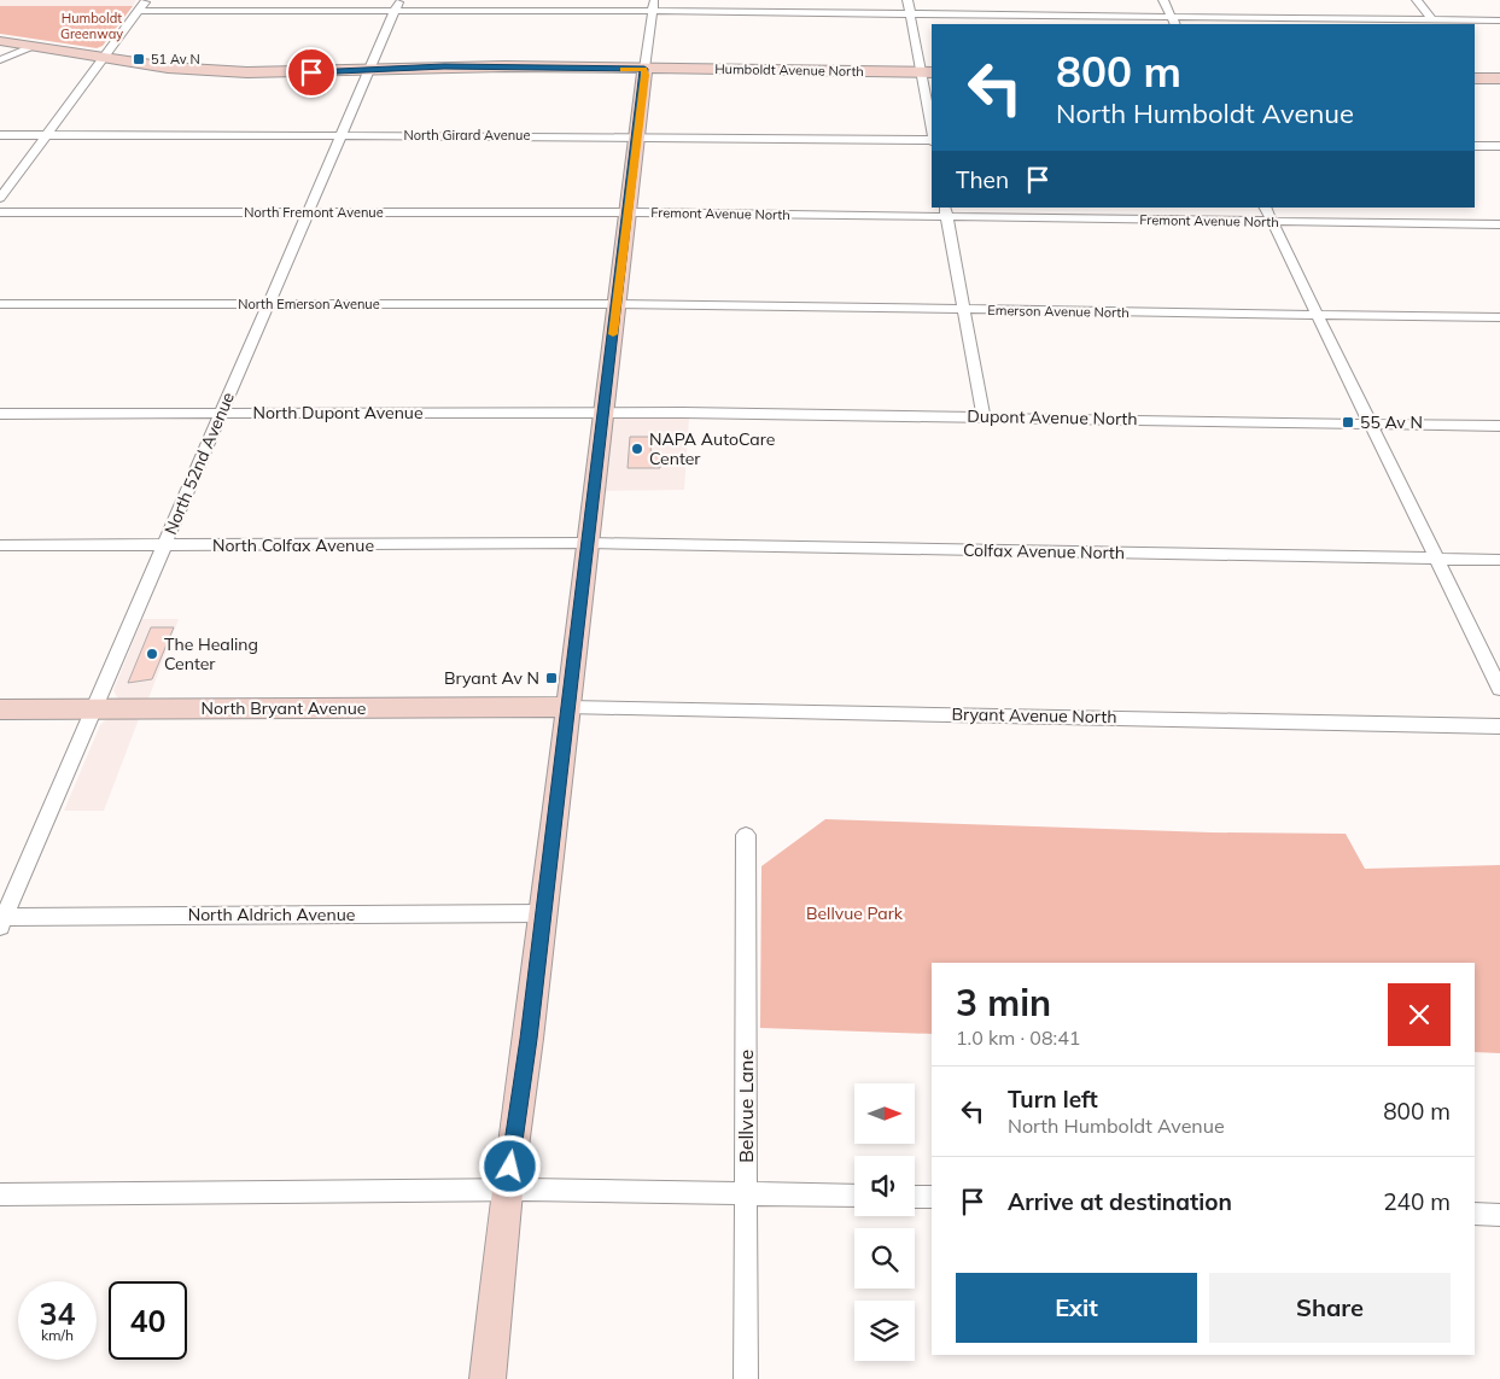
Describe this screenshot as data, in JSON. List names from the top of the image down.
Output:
{
  "streets": {
    "street": [
      "Humboldt Avenue North",
      "North Girard Avenue",
      "North Fremont Avenue",
      "Fremont Avenue North",
      "North Emerson Avenue",
      "Emerson Avenue North",
      "North Dupont Avenue",
      "Dupont Avenue North",
      "North 52nd Avenue",
      "North Colfax Avenue",
      "Colfax Avenue North",
      "North Bryant Avenue",
      "Bryant Avenue North",
      "North Aldrich Avenue",
      "Bellvue Lane"
    ]
  },
  "crossings": [
    ["Humboldt Avenue North", "North 52nd Avenue"],
    ["North Girard Avenue", "North 52nd Avenue"],
    ["North Fremont Avenue", "Fremont Avenue North"],
    ["North Fremont Avenue", "North 52nd Avenue"],
    ["North Emerson Avenue", "Emerson Avenue North"],
    ["North Emerson Avenue", "North 52nd Avenue"],
    ["North Dupont Avenue", "Dupont Avenue North"],
    ["North Dupont Avenue", "North 52nd Avenue"],
    ["North 52nd Avenue", "North Colfax Avenue"],
    ["North 52nd Avenue", "North Bryant Avenue"],
    ["North 52nd Avenue", "North Aldrich Avenue"],
    ["North Colfax Avenue", "Colfax Avenue North"],
    ["North Bryant Avenue", "Bryant Avenue North"]
  ],
  "parks": ["Humboldt Greenway", "Bellvue Park"],
  "places": {
    "transit": ["51 Av N", "55 Av N", "Bryant Av N"],
    "other": ["NAPA AutoCare Center", "The Healing Center"]
  },
  "north": "right",
  "page": {
    "turn": ["800 m", "North Humboldt Avenue"],
    "then": "Then",
    "heading": ["3 min", "1.0 km · 08:41"],
    "list": [
      {
        "name": "Turn left",
        "note": "North Humboldt Avenue",
        "value": "800 m"
      },
      {
        "name": "Arrive at destination",
        "value": "240 m"
      }
    ],
    "buttons": ["Exit", "Share"],
    "speed": "34 km/h",
    "limit": "40"
  }
}
